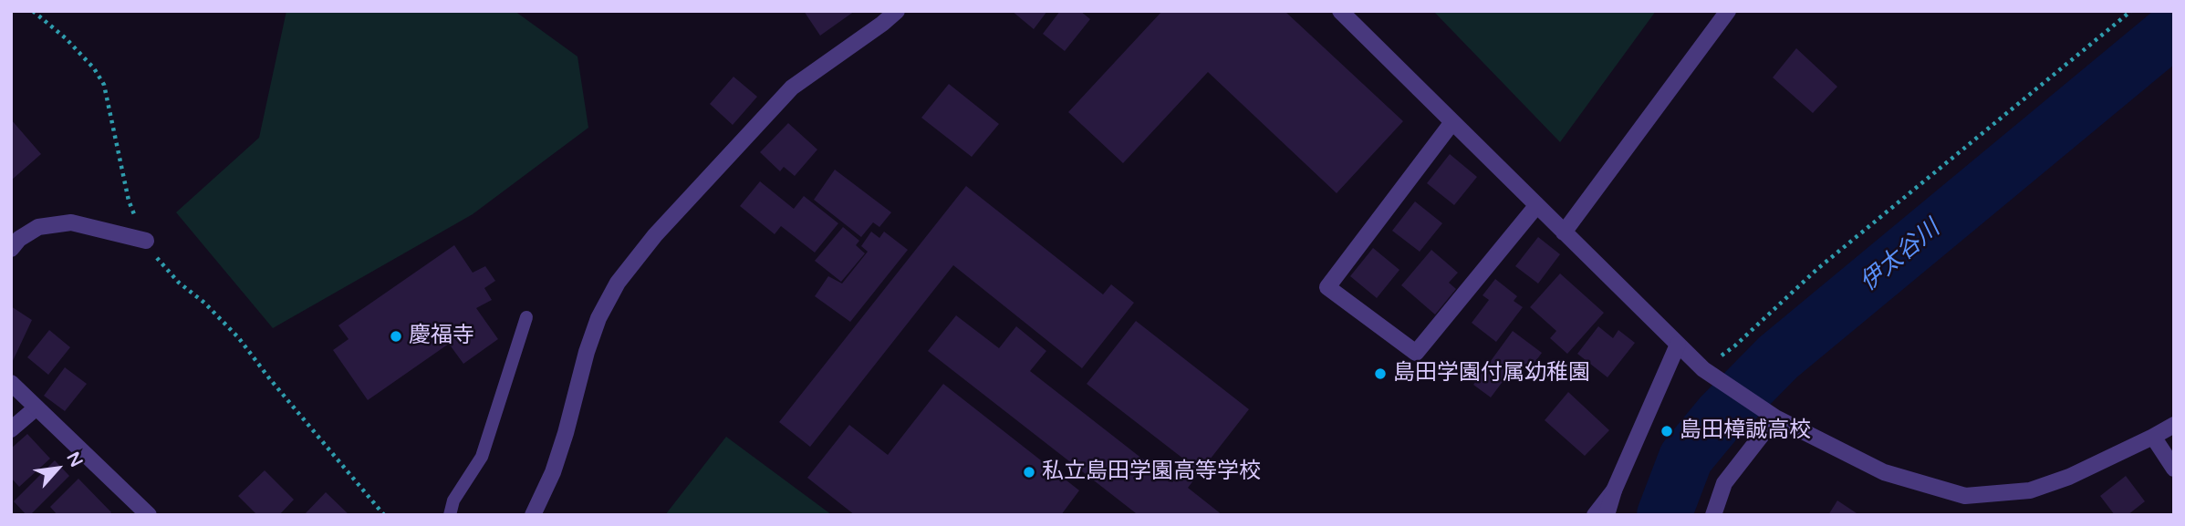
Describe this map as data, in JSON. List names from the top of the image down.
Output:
{
  "water": ["伊太谷川"],
  "places": [
    "慶福寺",
    "島田学園付属幼稚園",
    "島田樟誠高校",
    "私立島田学園高等学校"
  ],
  "north": "top right"
}
